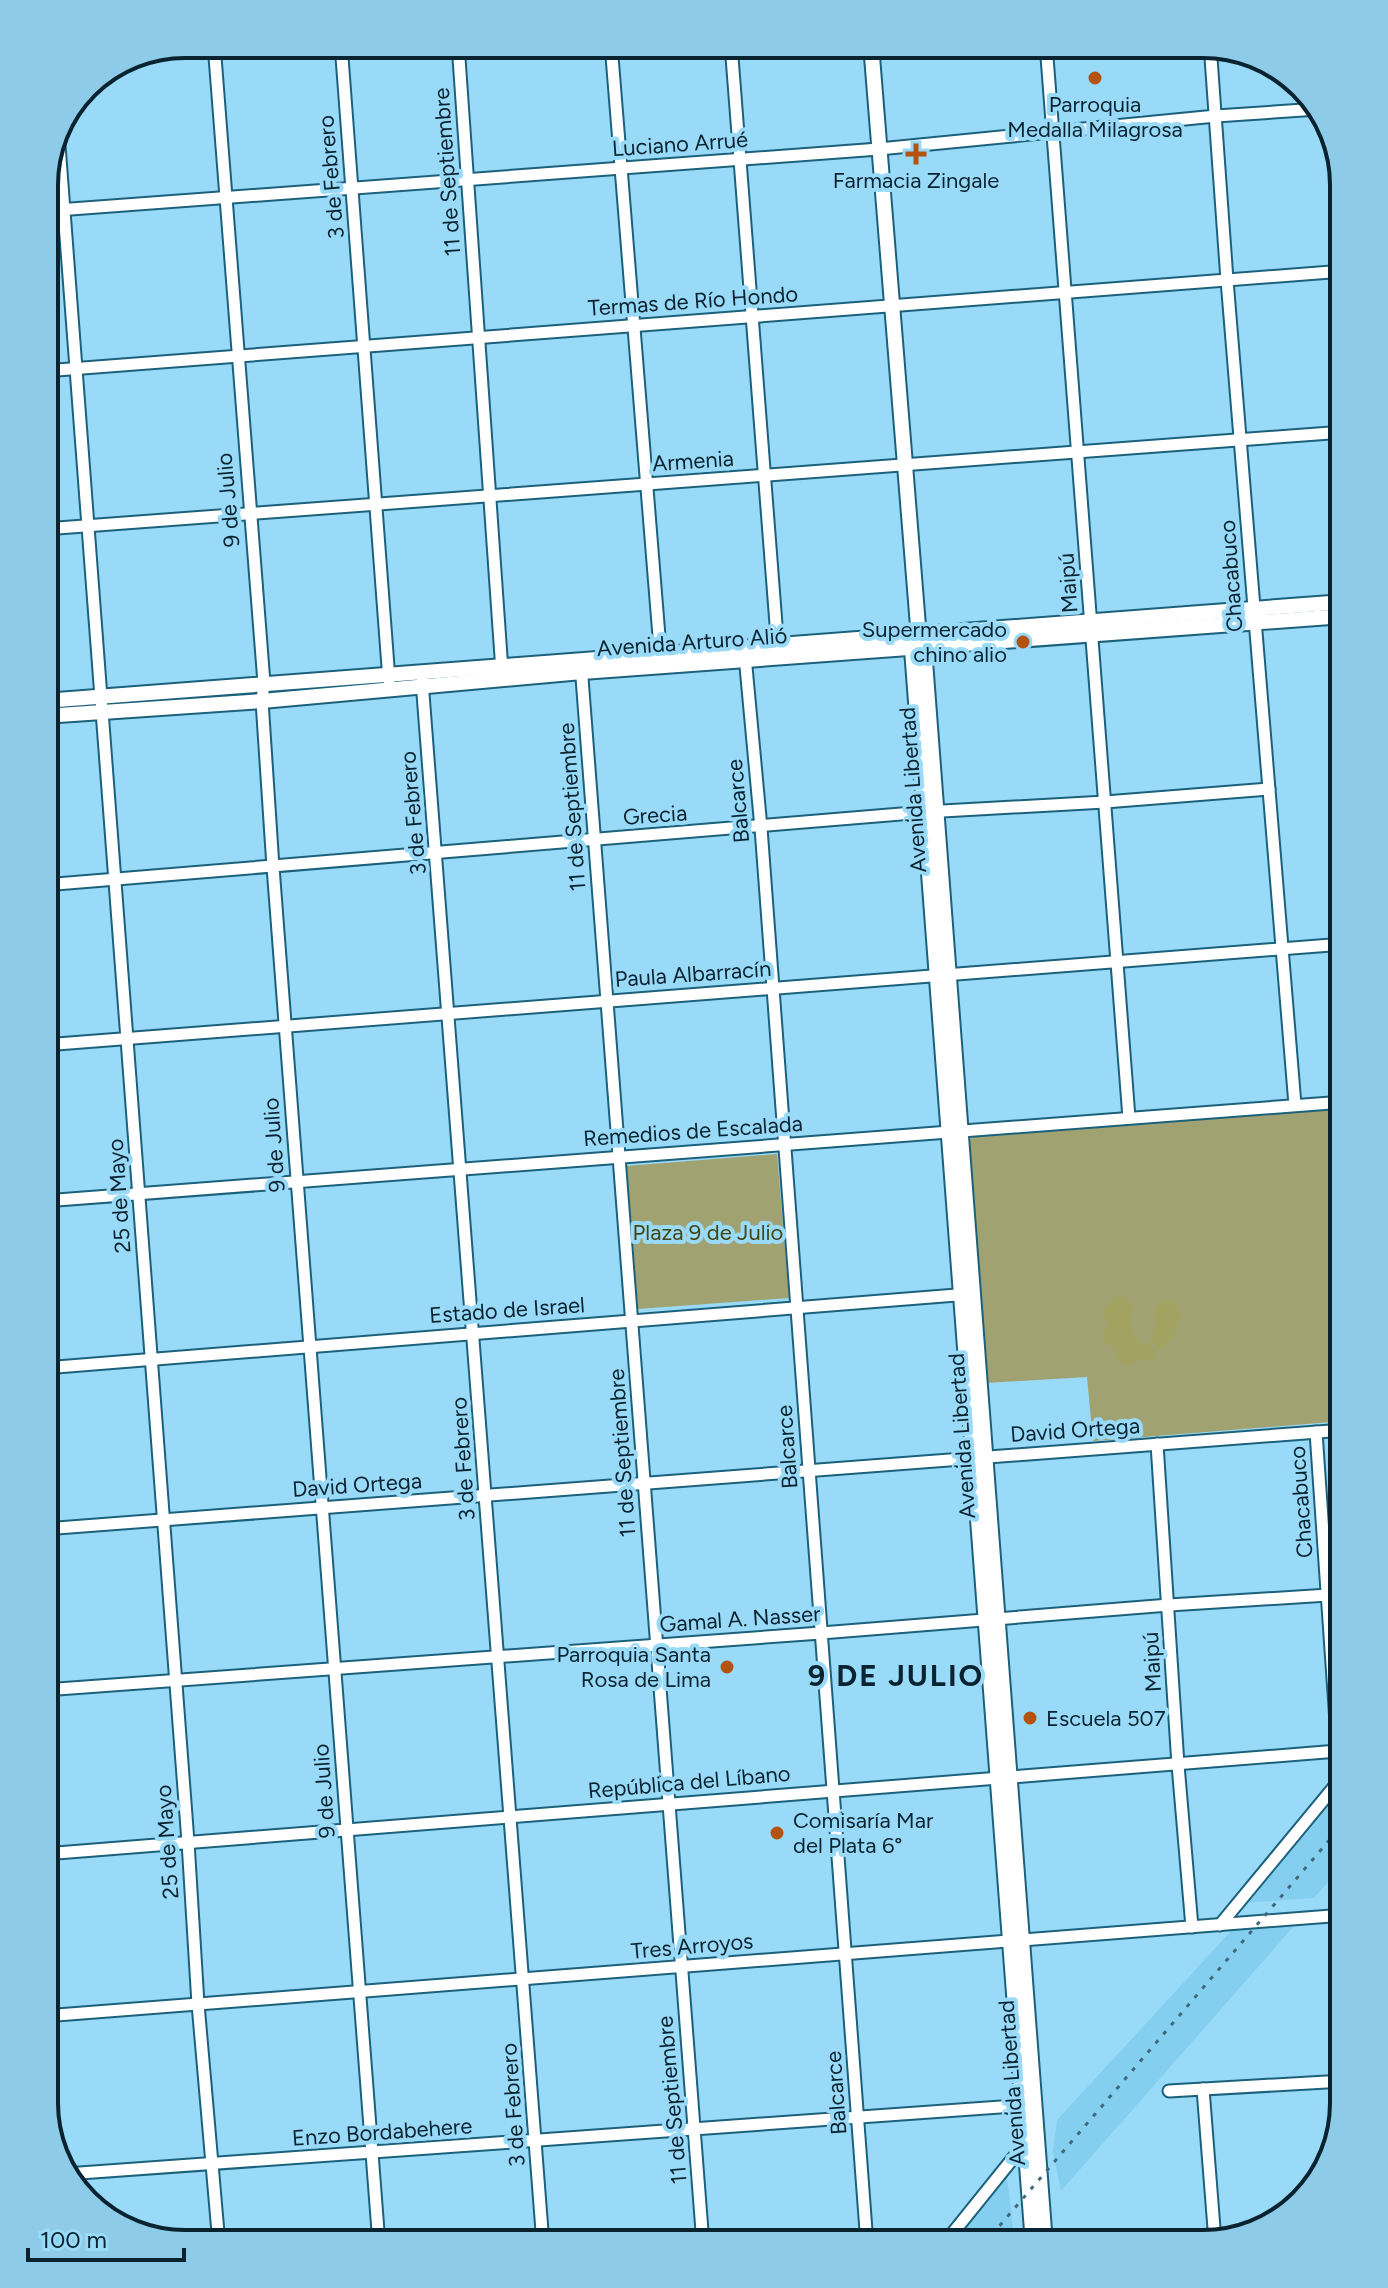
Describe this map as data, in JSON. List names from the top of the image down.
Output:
{
  "streets": {
    "main road": ["Avenida Arturo Alió", "Avenida Libertad"],
    "street": [
      "Luciano Arrué",
      "11 de Septiembre",
      "3 de Febrero",
      "Termas de Río Hondo",
      "Armenia",
      "9 de Julio",
      "Chacabuco",
      "Maipú",
      "Balcarce",
      "Grecia",
      "Paula Albarracín",
      "Remedios de Escalada",
      "25 de Mayo",
      "Estado de Israel",
      "David Ortega",
      "Gamal A. Nasser",
      "República del Líbano",
      "Tres Arroyos",
      "Enzo Bordabehere"
    ]
  },
  "crossings": [
    ["Luciano Arrué", "11 de Septiembre"],
    ["Luciano Arrué", "3 de Febrero"],
    ["Luciano Arrué", "9 de Julio"],
    ["Luciano Arrué", "Chacabuco"],
    ["Luciano Arrué", "Maipú"],
    ["Luciano Arrué", "Avenida Libertad"],
    ["Luciano Arrué", "25 de Mayo"],
    ["11 de Septiembre", "Termas de Río Hondo"],
    ["11 de Septiembre", "Armenia"],
    ["11 de Septiembre", "Avenida Arturo Alió"],
    ["11 de Septiembre", "Grecia"],
    ["11 de Septiembre", "Paula Albarracín"],
    ["11 de Septiembre", "Remedios de Escalada"],
    ["11 de Septiembre", "Estado de Israel"],
    ["11 de Septiembre", "David Ortega"],
    ["11 de Septiembre", "Gamal A. Nasser"],
    ["11 de Septiembre", "República del Líbano"],
    ["11 de Septiembre", "Tres Arroyos"],
    ["11 de Septiembre", "Enzo Bordabehere"],
    ["3 de Febrero", "Termas de Río Hondo"],
    ["3 de Febrero", "Armenia"],
    ["3 de Febrero", "Avenida Arturo Alió"],
    ["3 de Febrero", "Grecia"],
    ["3 de Febrero", "Paula Albarracín"],
    ["3 de Febrero", "Remedios de Escalada"],
    ["3 de Febrero", "Estado de Israel"],
    ["3 de Febrero", "David Ortega"],
    ["3 de Febrero", "Gamal A. Nasser"],
    ["3 de Febrero", "República del Líbano"],
    ["3 de Febrero", "Tres Arroyos"],
    ["3 de Febrero", "Enzo Bordabehere"],
    ["Termas de Río Hondo", "9 de Julio"],
    ["Termas de Río Hondo", "Chacabuco"],
    ["Termas de Río Hondo", "Maipú"],
    ["Termas de Río Hondo", "Avenida Libertad"],
    ["Termas de Río Hondo", "25 de Mayo"],
    ["Armenia", "9 de Julio"],
    ["Armenia", "Chacabuco"],
    ["Armenia", "Maipú"],
    ["Armenia", "Avenida Libertad"],
    ["Armenia", "25 de Mayo"],
    ["9 de Julio", "Avenida Arturo Alió"],
    ["9 de Julio", "Grecia"],
    ["9 de Julio", "Paula Albarracín"],
    ["9 de Julio", "Remedios de Escalada"],
    ["9 de Julio", "Estado de Israel"],
    ["9 de Julio", "David Ortega"],
    ["9 de Julio", "Gamal A. Nasser"],
    ["9 de Julio", "República del Líbano"],
    ["9 de Julio", "Tres Arroyos"],
    ["9 de Julio", "Enzo Bordabehere"],
    ["Chacabuco", "Avenida Arturo Alió"],
    ["Chacabuco", "Grecia"],
    ["Chacabuco", "Paula Albarracín"],
    ["Chacabuco", "Remedios de Escalada"],
    ["Chacabuco", "David Ortega"],
    ["Chacabuco", "Gamal A. Nasser"],
    ["Maipú", "Avenida Arturo Alió"],
    ["Maipú", "Grecia"],
    ["Maipú", "Paula Albarracín"],
    ["Maipú", "Remedios de Escalada"],
    ["Maipú", "David Ortega"],
    ["Maipú", "Gamal A. Nasser"],
    ["Maipú", "República del Líbano"],
    ["Maipú", "Tres Arroyos"],
    ["Avenida Arturo Alió", "Avenida Libertad"],
    ["Avenida Arturo Alió", "Balcarce"],
    ["Avenida Arturo Alió", "25 de Mayo"],
    ["Avenida Libertad", "Grecia"],
    ["Avenida Libertad", "Paula Albarracín"],
    ["Avenida Libertad", "Remedios de Escalada"],
    ["Avenida Libertad", "Estado de Israel"],
    ["Avenida Libertad", "David Ortega"],
    ["Avenida Libertad", "Gamal A. Nasser"],
    ["Avenida Libertad", "República del Líbano"],
    ["Avenida Libertad", "Tres Arroyos"],
    ["Avenida Libertad", "Enzo Bordabehere"],
    ["Balcarce", "Grecia"],
    ["Balcarce", "Paula Albarracín"],
    ["Balcarce", "Remedios de Escalada"],
    ["Balcarce", "Estado de Israel"],
    ["Balcarce", "David Ortega"],
    ["Balcarce", "Gamal A. Nasser"],
    ["Balcarce", "República del Líbano"],
    ["Balcarce", "Tres Arroyos"],
    ["Balcarce", "Enzo Bordabehere"],
    ["Grecia", "25 de Mayo"],
    ["Paula Albarracín", "25 de Mayo"],
    ["Remedios de Escalada", "25 de Mayo"],
    ["25 de Mayo", "Estado de Israel"],
    ["25 de Mayo", "David Ortega"],
    ["25 de Mayo", "Gamal A. Nasser"],
    ["25 de Mayo", "República del Líbano"],
    ["25 de Mayo", "Tres Arroyos"],
    ["25 de Mayo", "Enzo Bordabehere"]
  ],
  "districts": ["9 DE JULIO"],
  "parks": ["Plaza 9 de Julio"],
  "places": {
    "other": [
      "Parroquia Medalla Milagrosa",
      "Supermercado chino alio",
      "Parroquia Santa Rosa de Lima",
      "Escuela 507",
      "Comisaría Mar del Plata 6°"
    ],
    "health": ["Farmacia Zingale"]
  },
  "scale_bar": "100 m"
}
